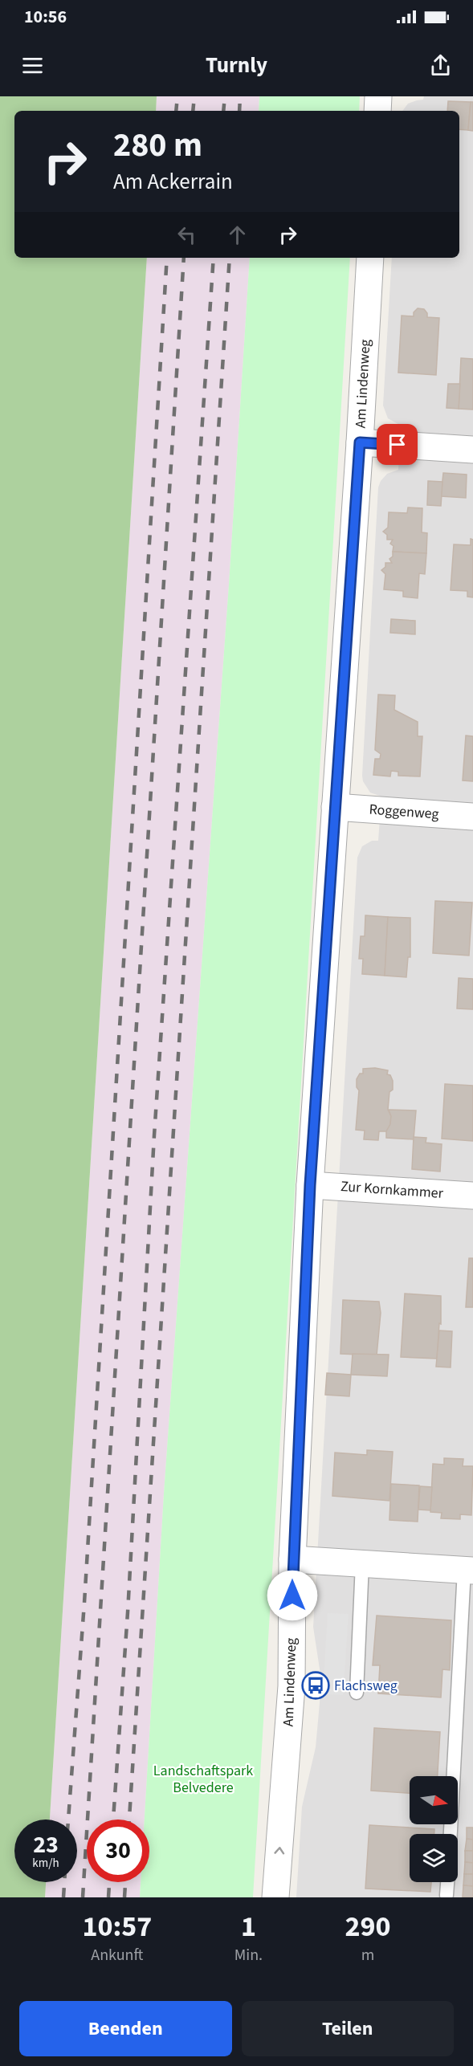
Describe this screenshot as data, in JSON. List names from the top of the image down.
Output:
{
  "streets": {
    "street": ["Am Lindenweg", "Roggenweg", "Zur Kornkammer"]
  },
  "crossings": [
    ["Am Lindenweg", "Roggenweg"],
    ["Am Lindenweg", "Zur Kornkammer"]
  ],
  "parks": ["Landschaftspark Belvedere"],
  "places": {
    "bus stop": ["Flachsweg"]
  },
  "north": "right",
  "page": {
    "status": "10:56",
    "header": "Turnly",
    "turn": ["280 m", "Am Ackerrain"],
    "speed": "23 km/h",
    "limit": "30",
    "eta": [
      "10:57",
      "Ankunft",
      "1",
      "Min.",
      "290",
      "m"
    ],
    "buttons": ["Beenden", "Teilen"]
  }
}
